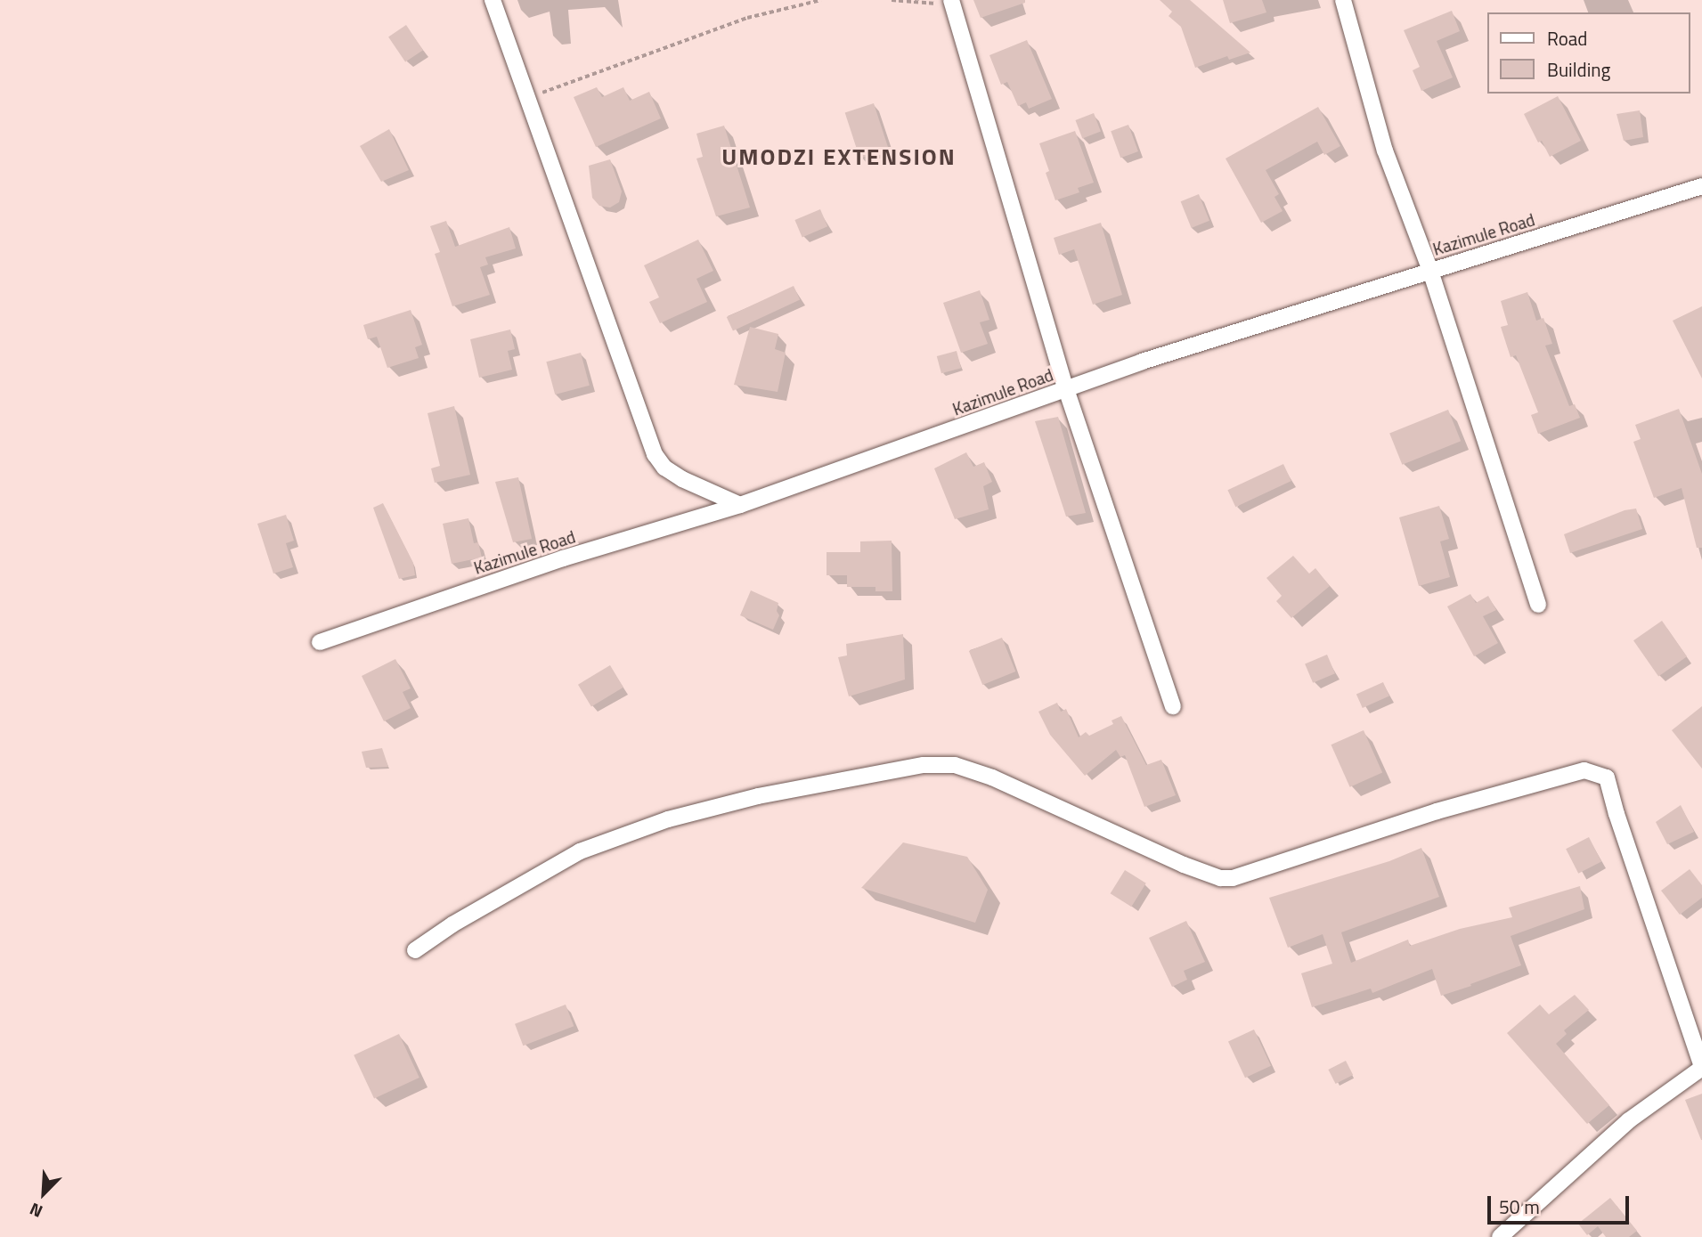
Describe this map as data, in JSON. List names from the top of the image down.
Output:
{
  "streets": {
    "street": ["Kazimule Road"]
  },
  "districts": ["UMODZI EXTENSION"],
  "legend": ["Road", "Building"],
  "scale_bar": "50 m",
  "north": "bottom left"
}
